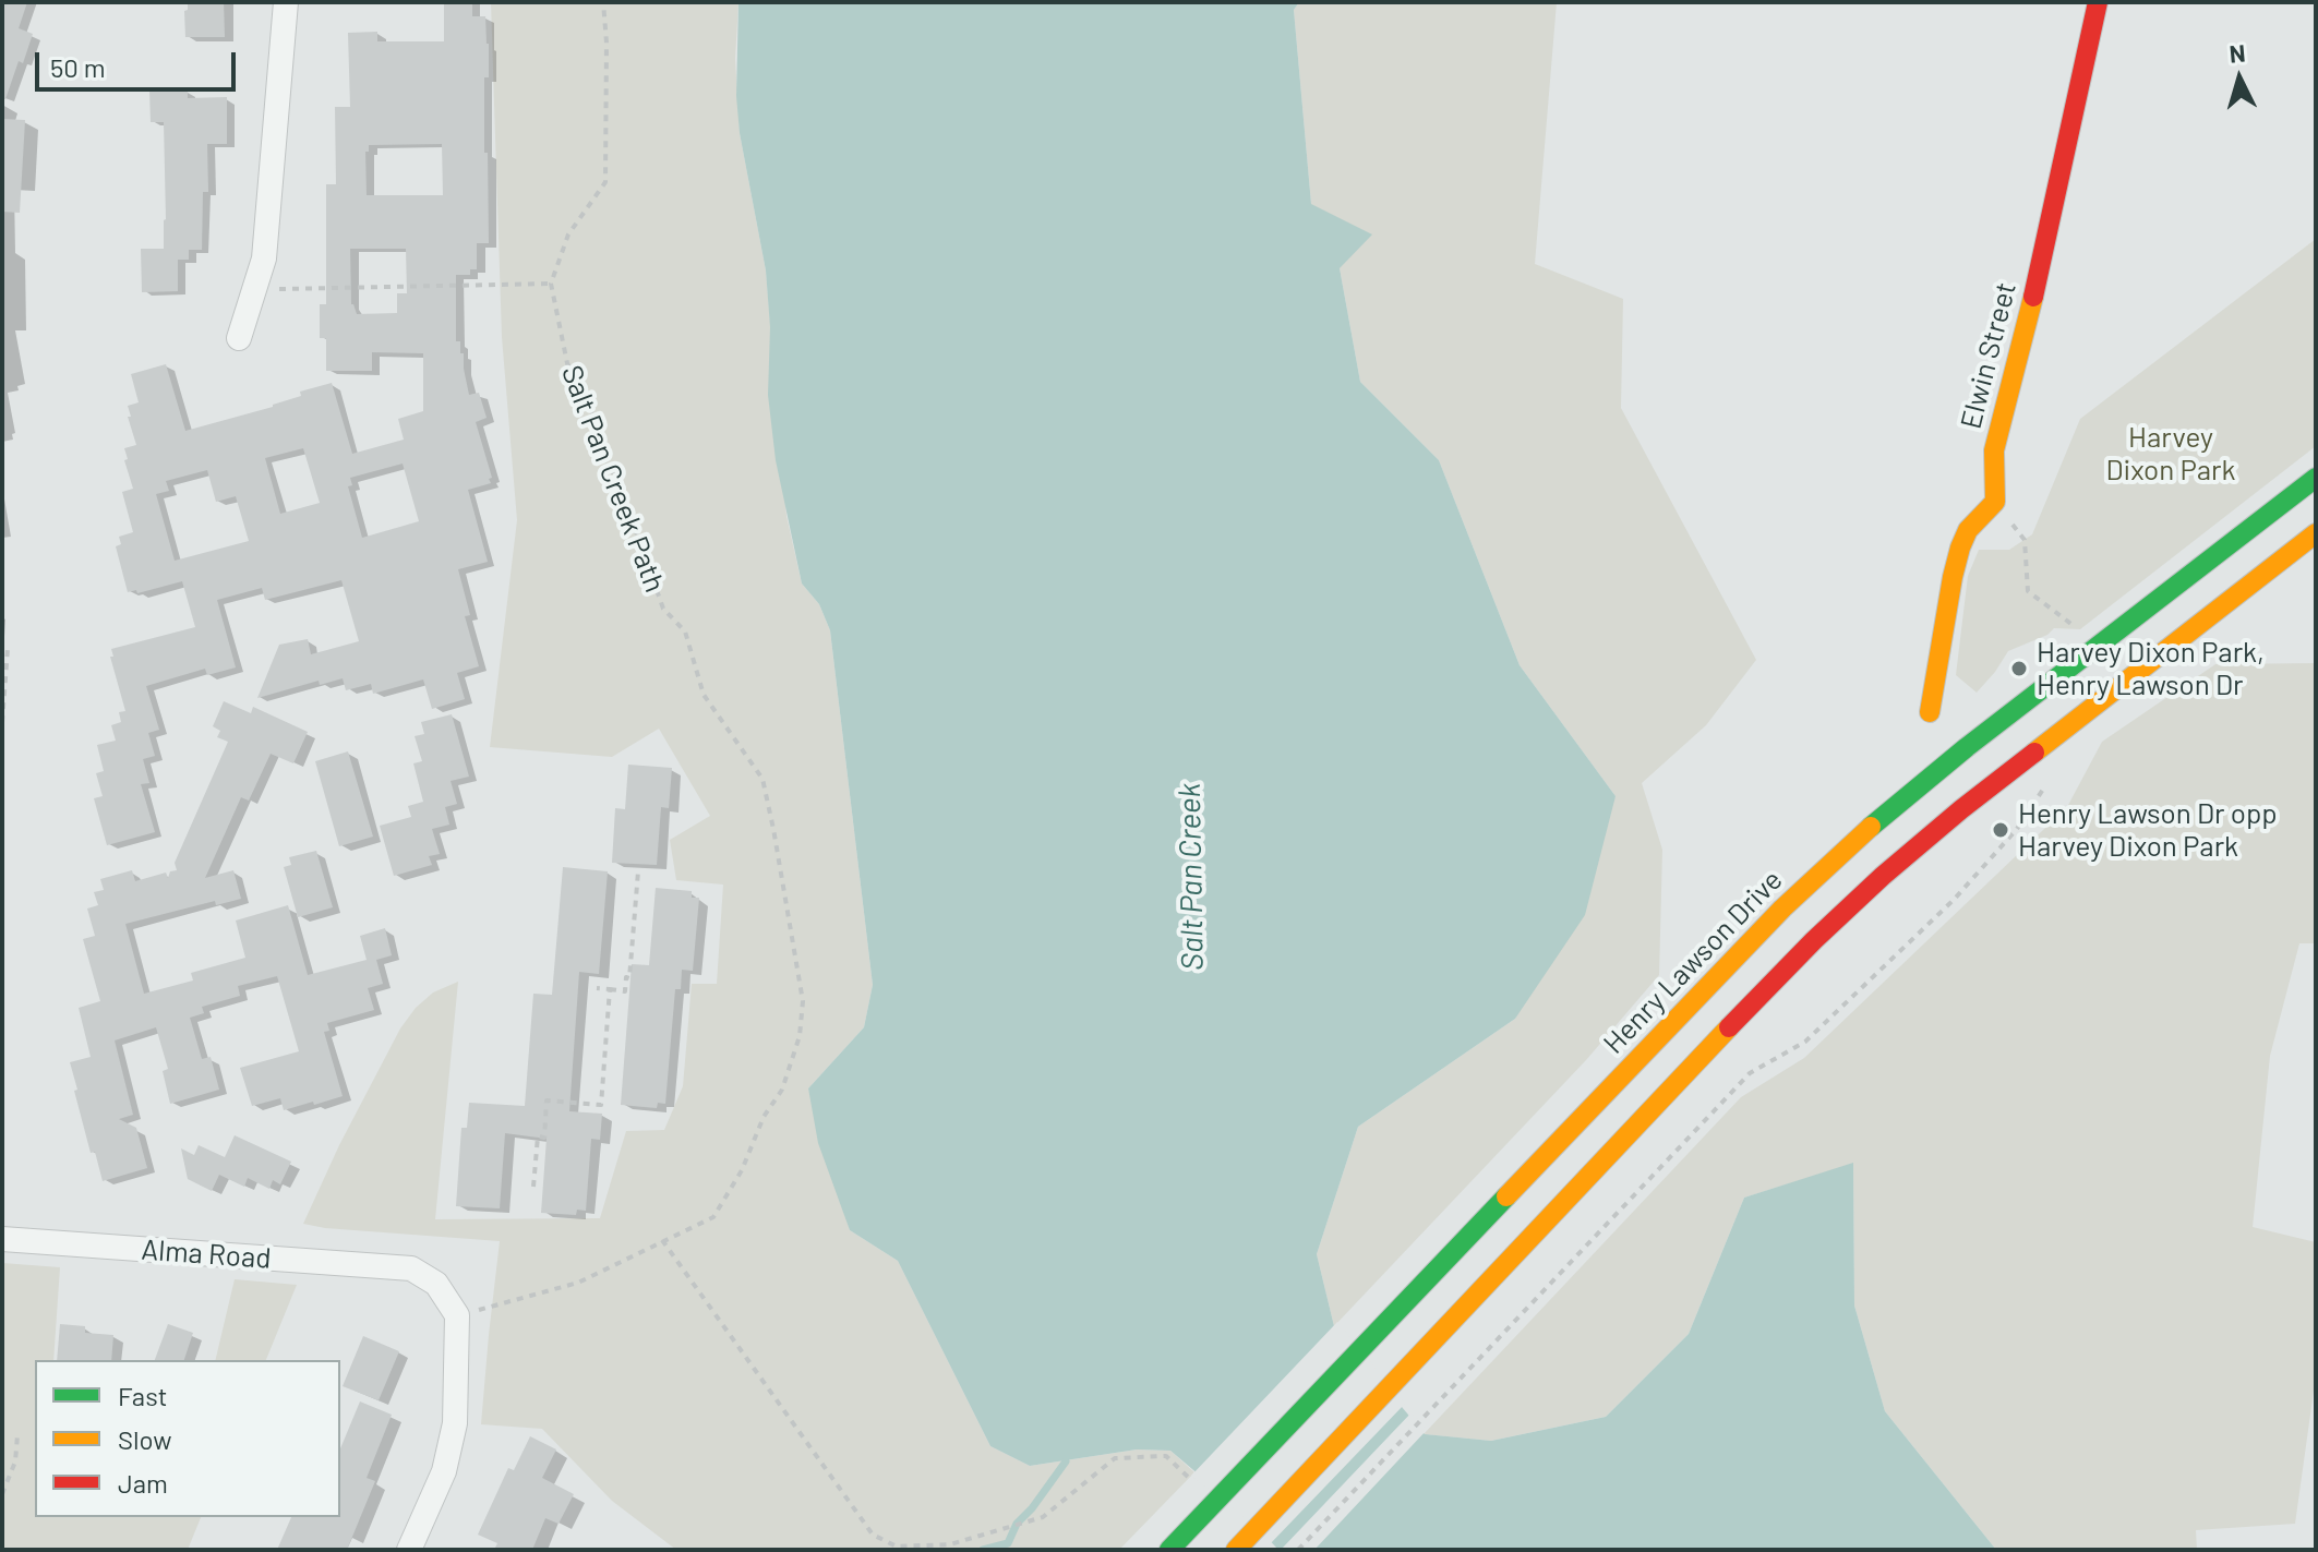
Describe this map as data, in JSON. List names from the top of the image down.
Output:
{
  "streets": {
    "main road": ["Elwin Street", "Henry Lawson Drive"],
    "street": ["Alma Road"],
    "path": ["Salt Pan Creek Path"]
  },
  "crossings": [
    ["Salt Pan Creek Path", "Alma Road"]
  ],
  "water": ["Salt Pan Creek"],
  "parks": ["Harvey Dixon Park"],
  "places": ["Harvey Dixon Park, Henry Lawson Dr", "Henry Lawson Dr opp Harvey Dixon Park"],
  "legend": ["Fast", "Slow", "Jam"],
  "scale_bar": "50 m",
  "north": "top"
}
